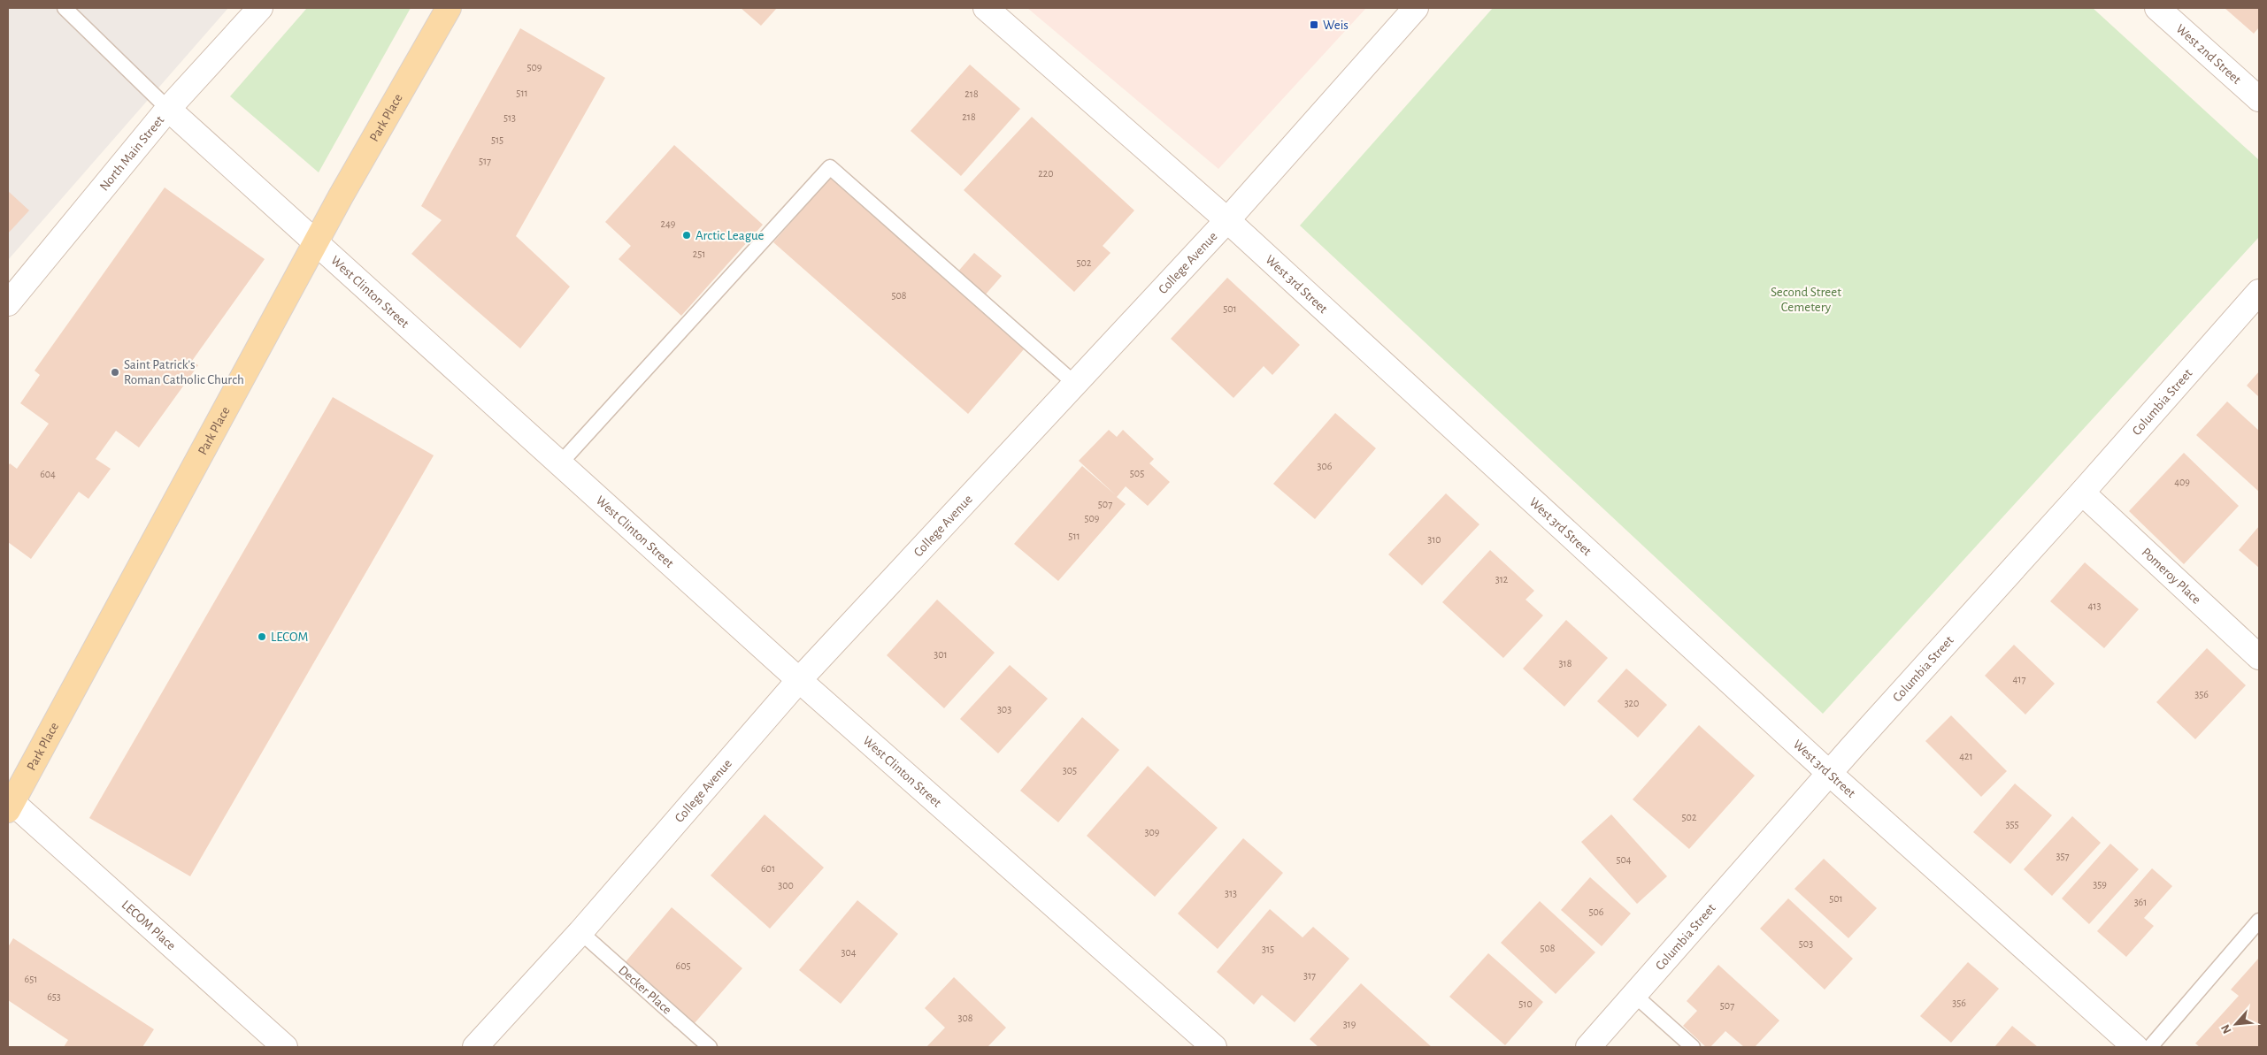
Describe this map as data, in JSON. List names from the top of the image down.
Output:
{
  "streets": {
    "main road": ["Park Place"],
    "street": [
      "West 2nd Street",
      "North Main Street",
      "College Avenue",
      "West 3rd Street",
      "West Clinton Street",
      "Columbia Street",
      "Pomeroy Place",
      "LECOM Place"
    ],
    "lane": ["Decker Place"]
  },
  "crossings": [
    ["Park Place", "West Clinton Street"],
    ["Park Place", "LECOM Place"],
    ["North Main Street", "West Clinton Street"],
    ["College Avenue", "West 3rd Street"],
    ["College Avenue", "West Clinton Street"],
    ["College Avenue", "Decker Place"],
    ["West 3rd Street", "Columbia Street"],
    ["Columbia Street", "Pomeroy Place"]
  ],
  "parks": ["Second Street Cemetery"],
  "places": {
    "transit": ["Weis"],
    "other": ["Arctic League", "Saint Patrick's Roman Catholic Church", "LECOM"]
  },
  "house_numbers": [
    "509",
    "511",
    "218",
    "218",
    "513",
    "515",
    "517",
    "220",
    "249",
    "251",
    "502",
    "508",
    "501",
    "306",
    "505",
    "604",
    "409",
    "507",
    "509",
    "511",
    "310",
    "312",
    "413",
    "301",
    "318",
    "417",
    "356",
    "320",
    "303",
    "421",
    "305",
    "502",
    "355",
    "309",
    "357",
    "504",
    "601",
    "359",
    "300",
    "313",
    "501",
    "361",
    "506",
    "503",
    "508",
    "315",
    "304",
    "605",
    "317",
    "651",
    "653",
    "356",
    "510",
    "507",
    "308",
    "319"
  ],
  "north": "bottom left"
}
